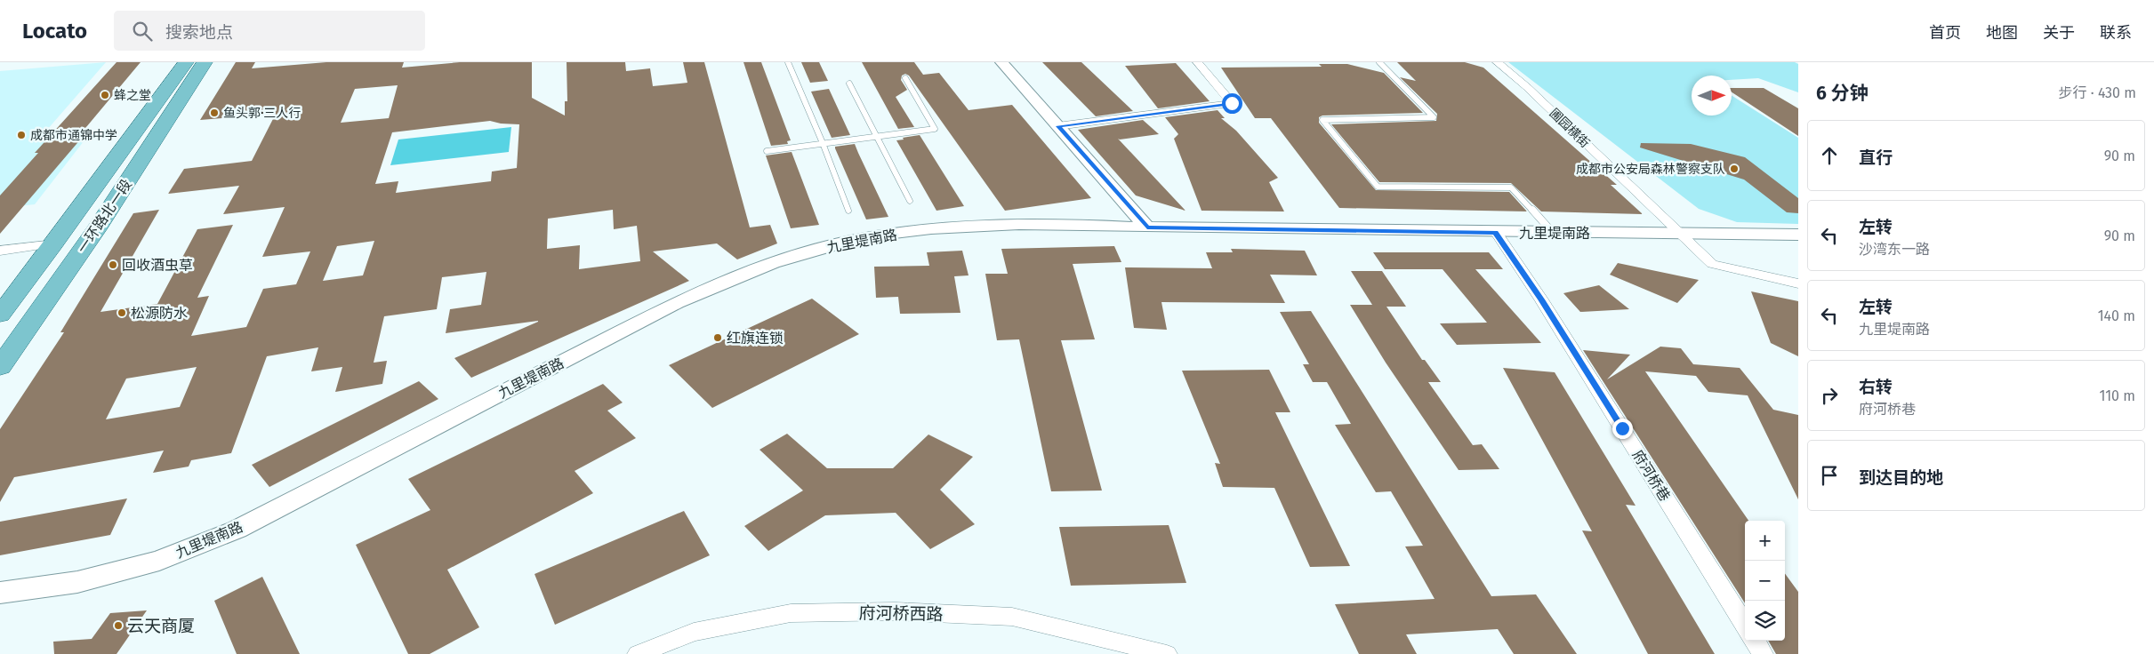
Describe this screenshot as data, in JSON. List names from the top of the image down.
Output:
{
  "streets": {
    "main road": ["一环路北一段"],
    "street": [
      "圃园横街",
      "九里堤南路",
      "府河桥巷",
      "府河桥西路"
    ]
  },
  "crossings": [
    ["圃园横街", "九里堤南路"],
    ["九里堤南路", "府河桥巷"]
  ],
  "places": [
    "蜂之堂",
    "鱼头郭·三人行",
    "成都市通锦中学",
    "成都市公安局森林警察支队",
    "回收酒虫草",
    "松源防水",
    "红旗连锁",
    "云天商厦"
  ],
  "north": "right",
  "page": {
    "header": "Locato",
    "search": "搜索地点",
    "nav": [
      "首页",
      "地图",
      "关于",
      "联系"
    ],
    "heading": ["6 分钟", "步行 · 430 m"],
    "list": [
      ["直行", "90 m"],
      ["左转", "沙湾东一路", "90 m"],
      ["左转", "九里堤南路", "140 m"],
      ["右转", "府河桥巷", "110 m"],
      "到达目的地"
    ],
    "map_buttons": ["+", "−"]
  }
}
